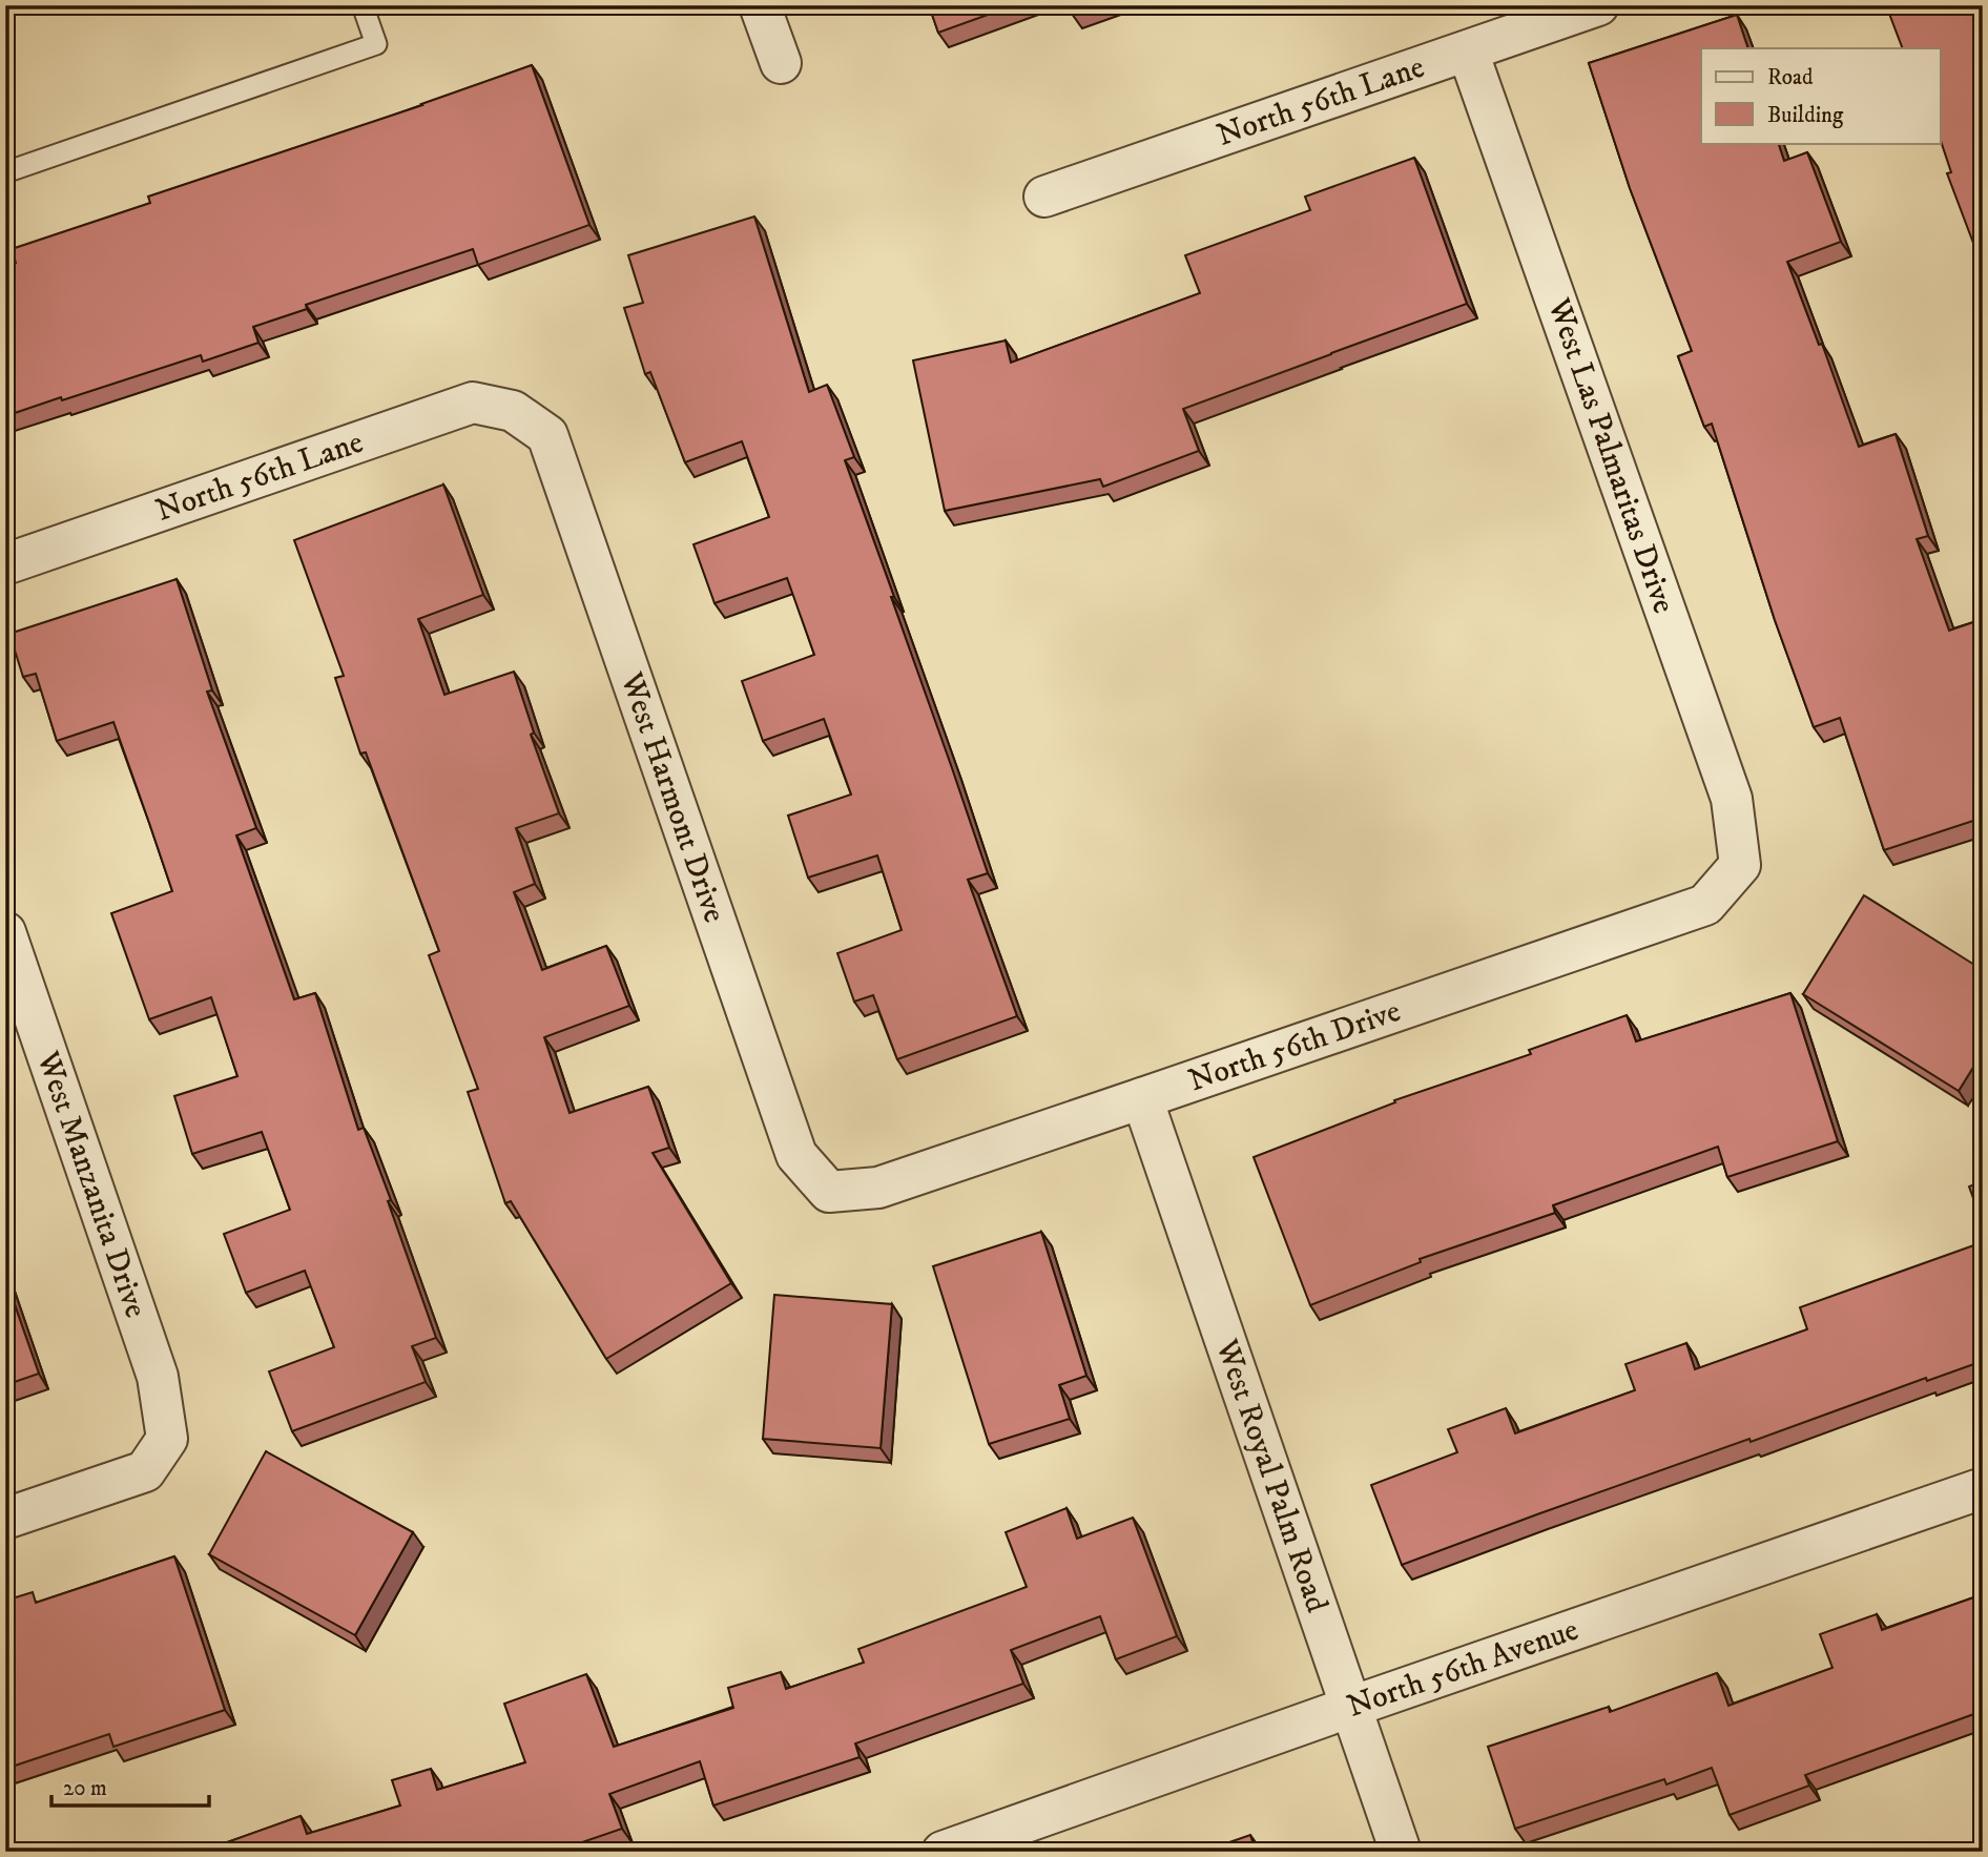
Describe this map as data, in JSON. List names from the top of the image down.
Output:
{
  "streets": {
    "street": [
      "North 56th Lane",
      "West Las Palmaritas Drive",
      "West Harmont Drive",
      "North 56th Drive",
      "West Manzanita Drive",
      "West Royal Palm Road",
      "North 56th Avenue"
    ]
  },
  "crossings": [
    ["North 56th Lane", "West Las Palmaritas Drive"],
    ["North 56th Lane", "West Harmont Drive"],
    ["West Las Palmaritas Drive", "North 56th Drive"],
    ["West Harmont Drive", "North 56th Drive"],
    ["North 56th Drive", "West Royal Palm Road"],
    ["West Royal Palm Road", "North 56th Avenue"]
  ],
  "legend": ["Road", "Building"],
  "scale_bar": "20 m"
}
